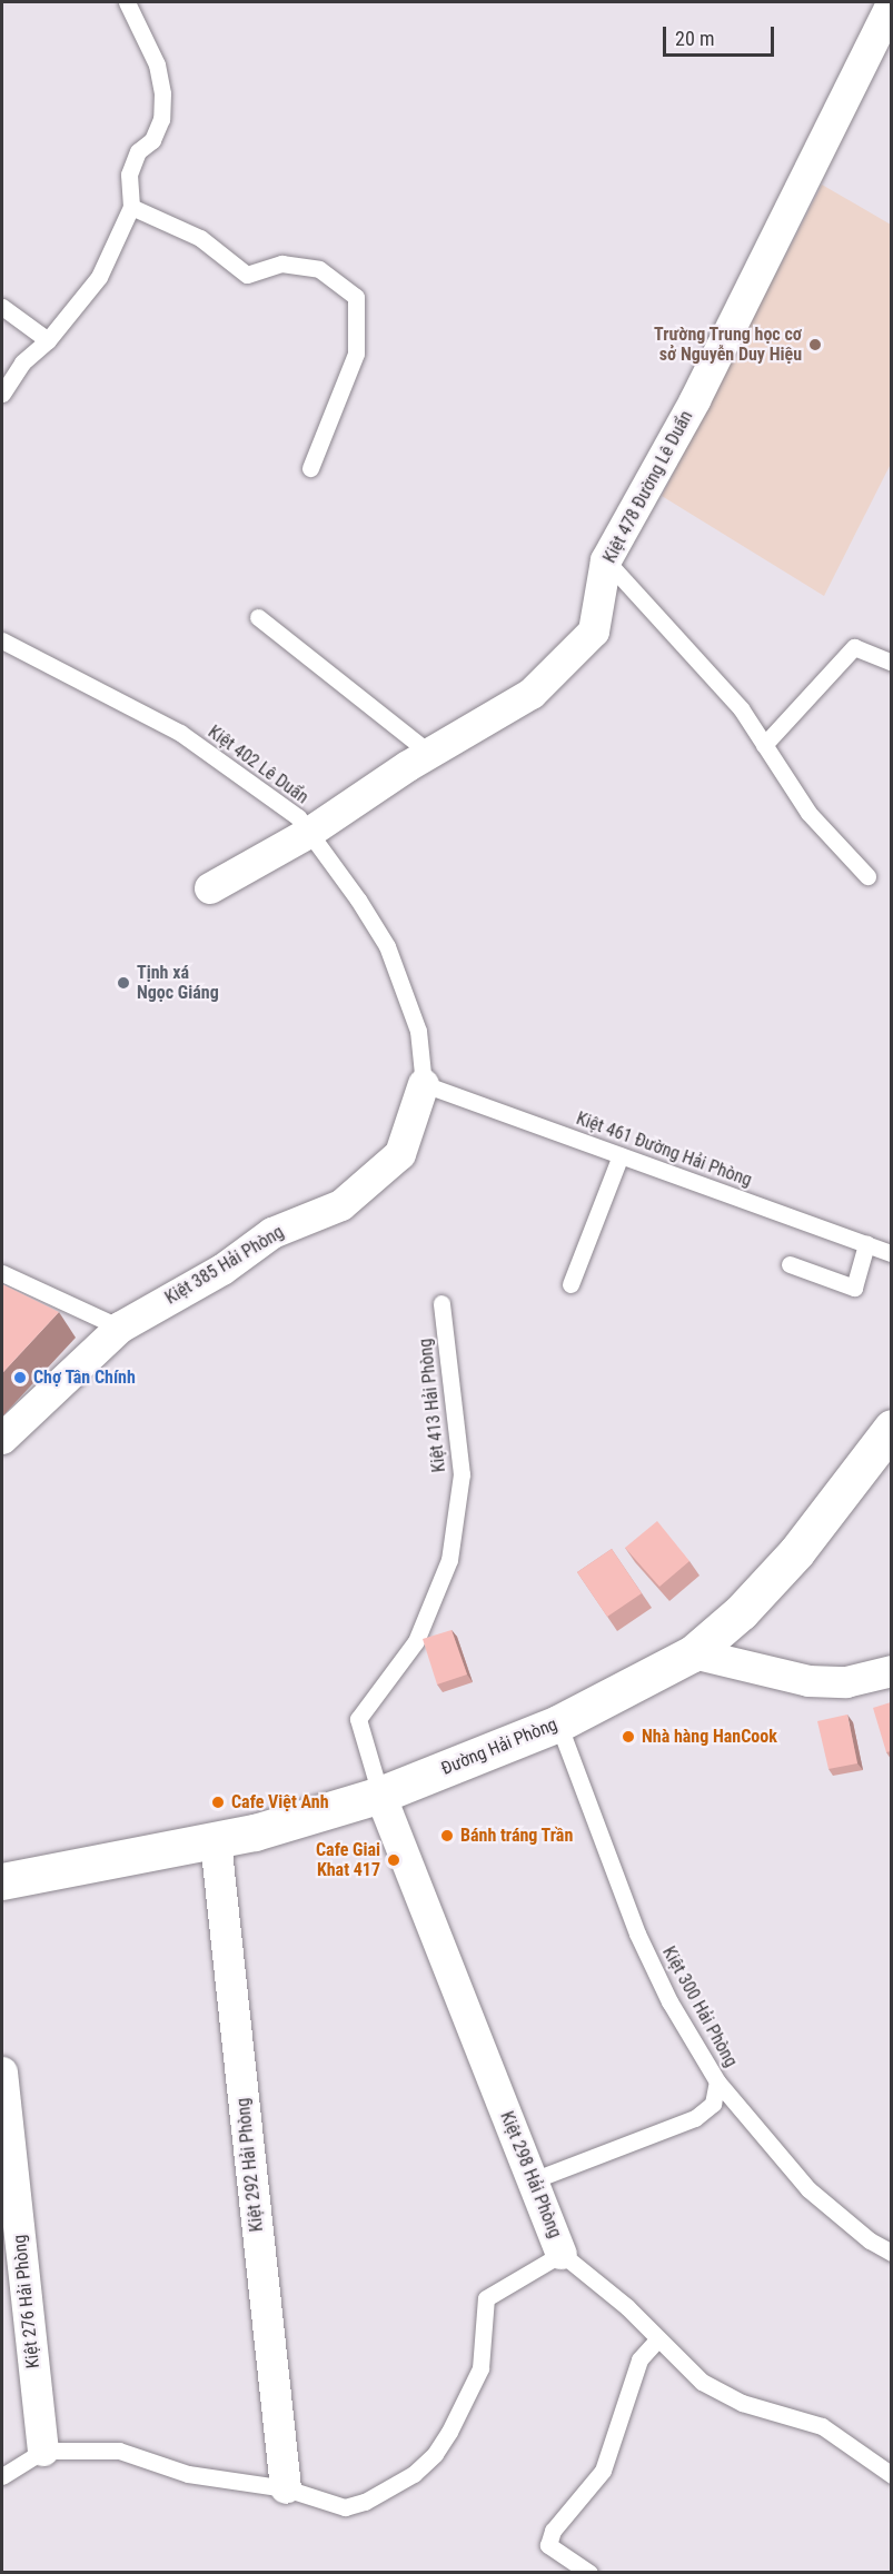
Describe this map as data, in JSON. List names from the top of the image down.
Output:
{
  "streets": {
    "street": [
      "Kiệt 478 Đường Lê Duẩn",
      "Kiệt 385 Hải Phòng",
      "Đường Hải Phòng",
      "Kiệt 292 Hải Phòng",
      "Kiệt 298 Hải Phòng",
      "Kiệt 276 Hải Phòng"
    ],
    "lane": [
      "Kiệt 402 Lê Duẩn",
      "Kiệt 461 Đường Hải Phòng",
      "Kiệt 413 Hải Phòng",
      "Kiệt 300 Hải Phòng"
    ]
  },
  "crossings": [
    ["Kiệt 478 Đường Lê Duẩn", "Kiệt 402 Lê Duẩn"],
    ["Kiệt 402 Lê Duẩn", "Kiệt 461 Đường Hải Phòng"],
    ["Kiệt 402 Lê Duẩn", "Kiệt 385 Hải Phòng"],
    ["Kiệt 461 Đường Hải Phòng", "Kiệt 385 Hải Phòng"],
    ["Kiệt 413 Hải Phòng", "Đường Hải Phòng"],
    ["Kiệt 413 Hải Phòng", "Kiệt 298 Hải Phòng"],
    ["Đường Hải Phòng", "Kiệt 300 Hải Phòng"],
    ["Đường Hải Phòng", "Kiệt 292 Hải Phòng"],
    ["Đường Hải Phòng", "Kiệt 298 Hải Phòng"]
  ],
  "places": [
    "Trường Trung học cơ sở Nguyễn Duy Hiệu",
    "Tịnh xá Ngọc Giáng",
    "Chợ Tân Chính",
    "Nhà hàng HanCook",
    "Cafe Việt Anh",
    "Bánh tráng Trần",
    "Cafe Giai Khat 417"
  ],
  "scale_bar": "20 m"
}
